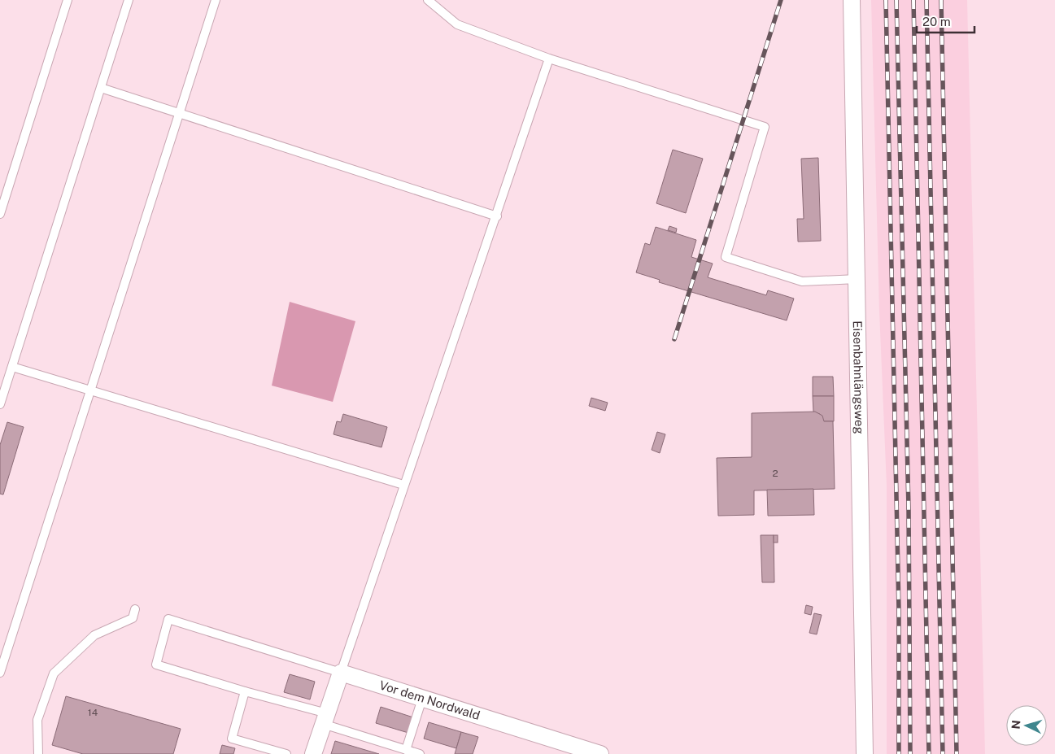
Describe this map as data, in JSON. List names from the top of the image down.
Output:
{
  "streets": {
    "street": ["Eisenbahnlängsweg", "Vor dem Nordwald"]
  },
  "house_numbers": ["2", "14"],
  "scale_bar": "20 m",
  "north": "left"
}
